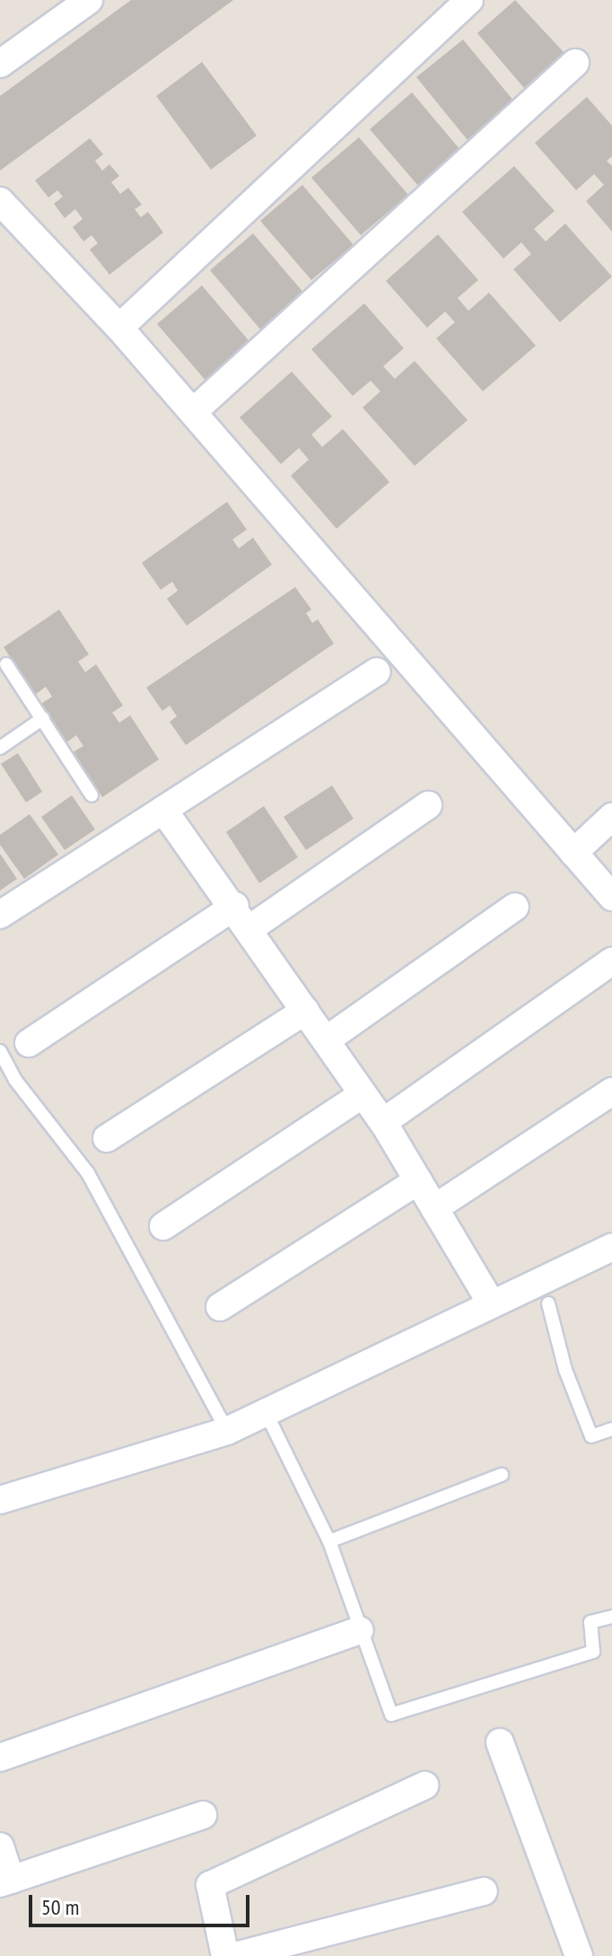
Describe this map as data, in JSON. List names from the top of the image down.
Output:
{
  "scale_bar": "50 m"
}
